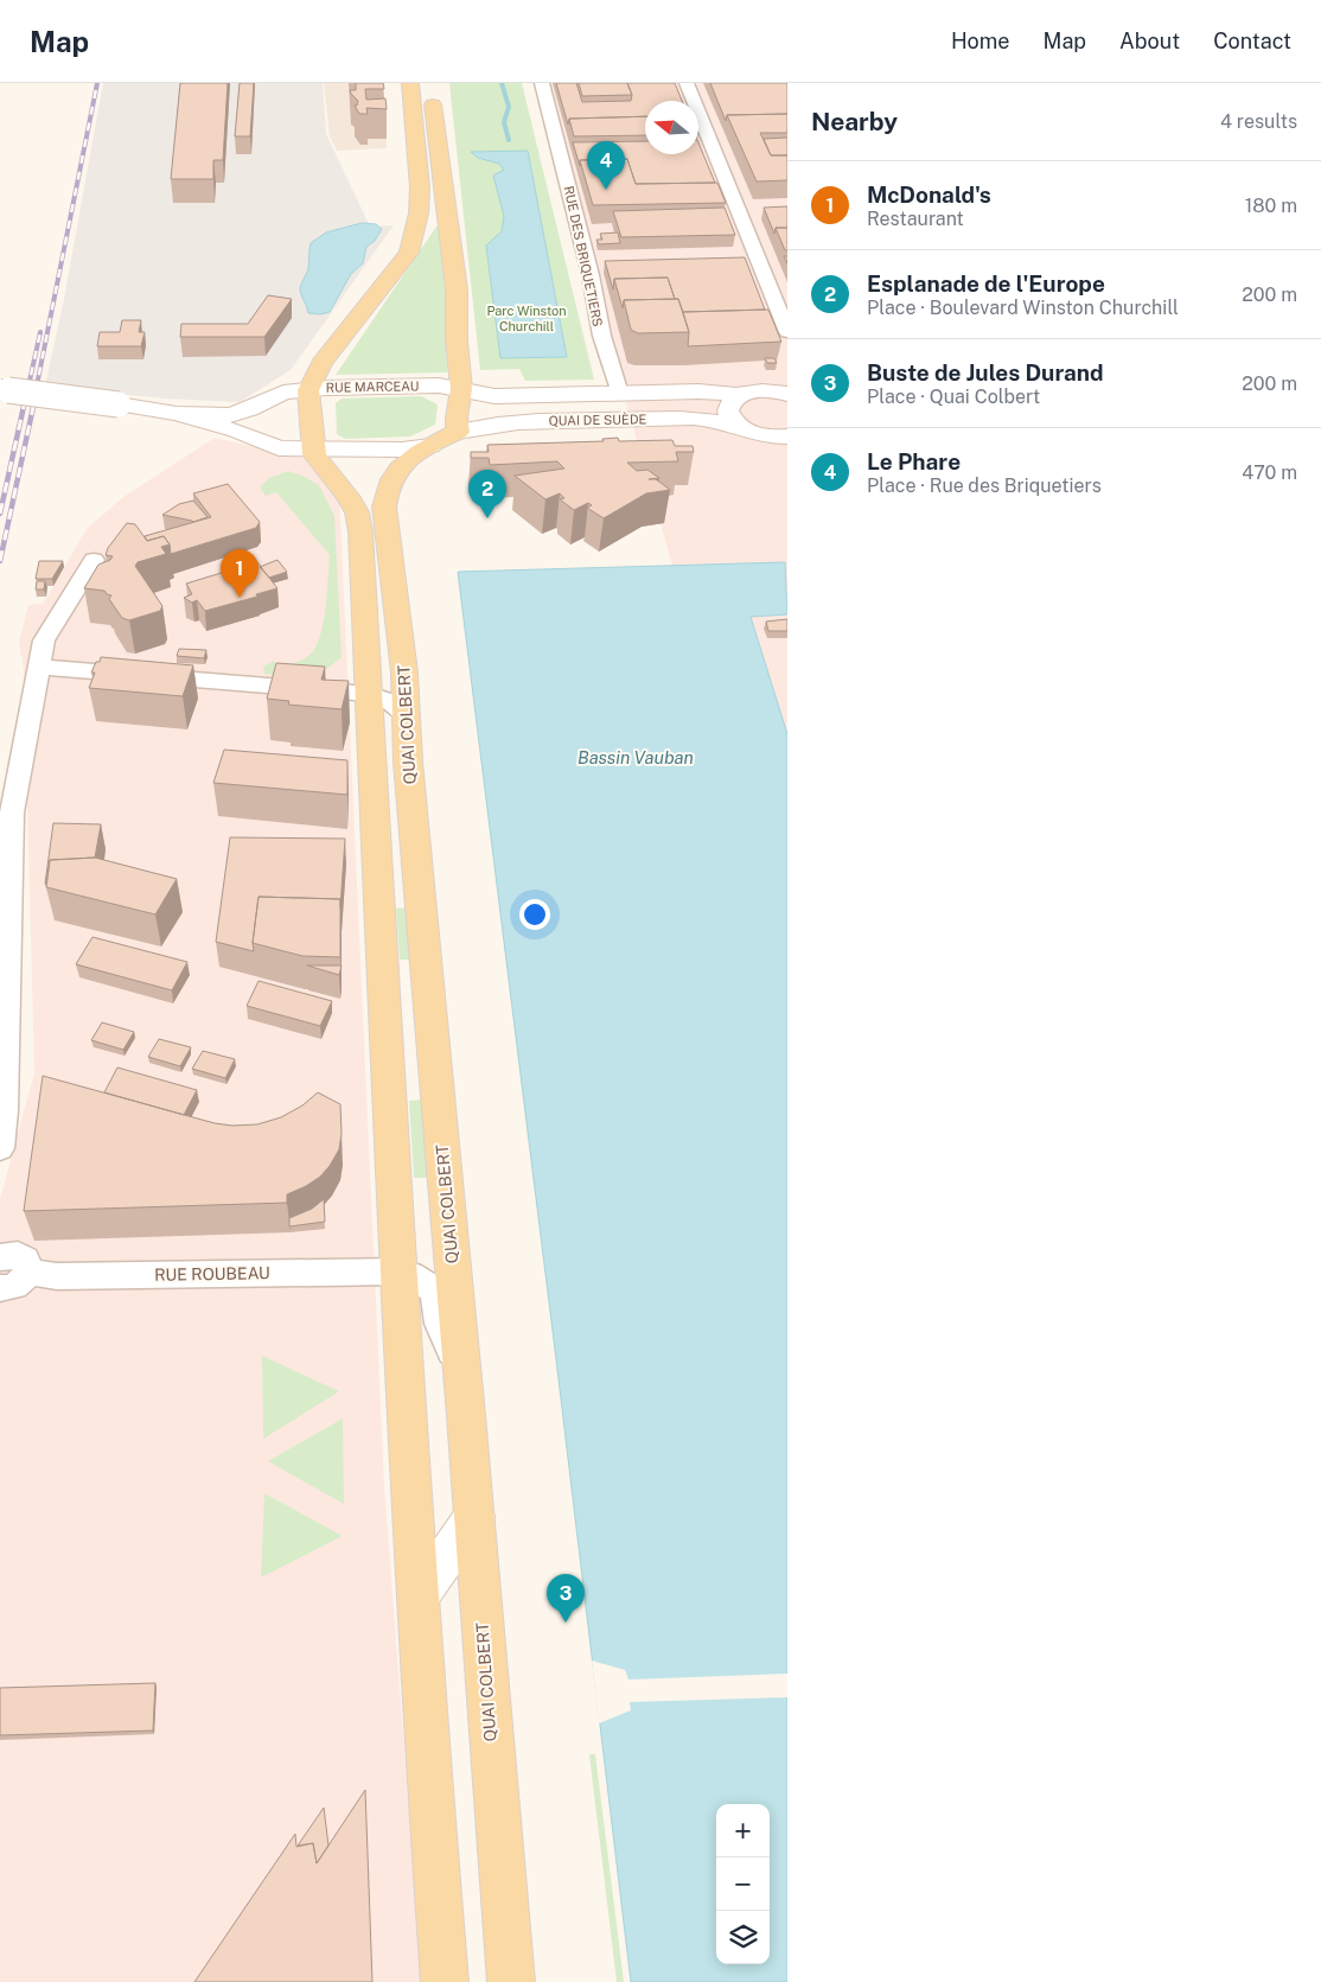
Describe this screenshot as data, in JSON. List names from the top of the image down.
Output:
{
  "streets": {
    "main road": ["RUE MARCEAU", "QUAI DE SUÈDE", "QUAI COLBERT"],
    "street": ["RUE DES BRIQUETIERS", "RUE ROUBEAU"]
  },
  "crossings": [
    ["RUE DES BRIQUETIERS", "QUAI DE SUÈDE"],
    ["RUE MARCEAU", "QUAI DE SUÈDE"],
    ["QUAI DE SUÈDE", "QUAI COLBERT"]
  ],
  "water": ["Bassin Vauban"],
  "parks": ["Parc Winston Churchill"],
  "north": "left",
  "page": {
    "header": "Map",
    "nav": [
      "Home",
      "Map",
      "About",
      "Contact"
    ],
    "heading": ["Nearby", "4 results"],
    "pins": [
      "4",
      "2",
      "1",
      "3"
    ],
    "list": [
      {
        "mark": "1",
        "name": "McDonald's",
        "note": "Restaurant",
        "value": "180 m"
      },
      {
        "mark": "2",
        "name": "Esplanade de l'Europe",
        "note": "Place · Boulevard Winston Churchill",
        "value": "200 m"
      },
      {
        "mark": "3",
        "name": "Buste de Jules Durand",
        "note": "Place · Quai Colbert",
        "value": "200 m"
      },
      {
        "mark": "4",
        "name": "Le Phare",
        "note": "Place · Rue des Briquetiers",
        "value": "470 m"
      }
    ],
    "map_buttons": ["+", "−"]
  }
}
